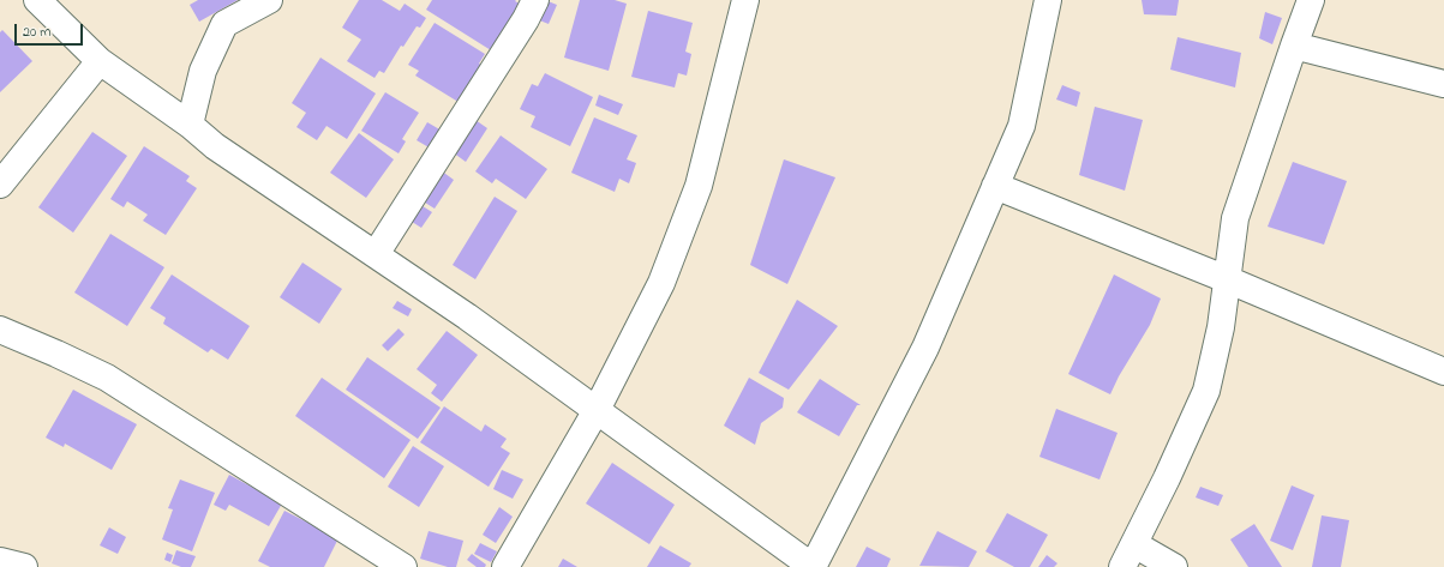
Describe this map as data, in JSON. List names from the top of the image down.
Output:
{
  "scale_bar": "20 m"
}
